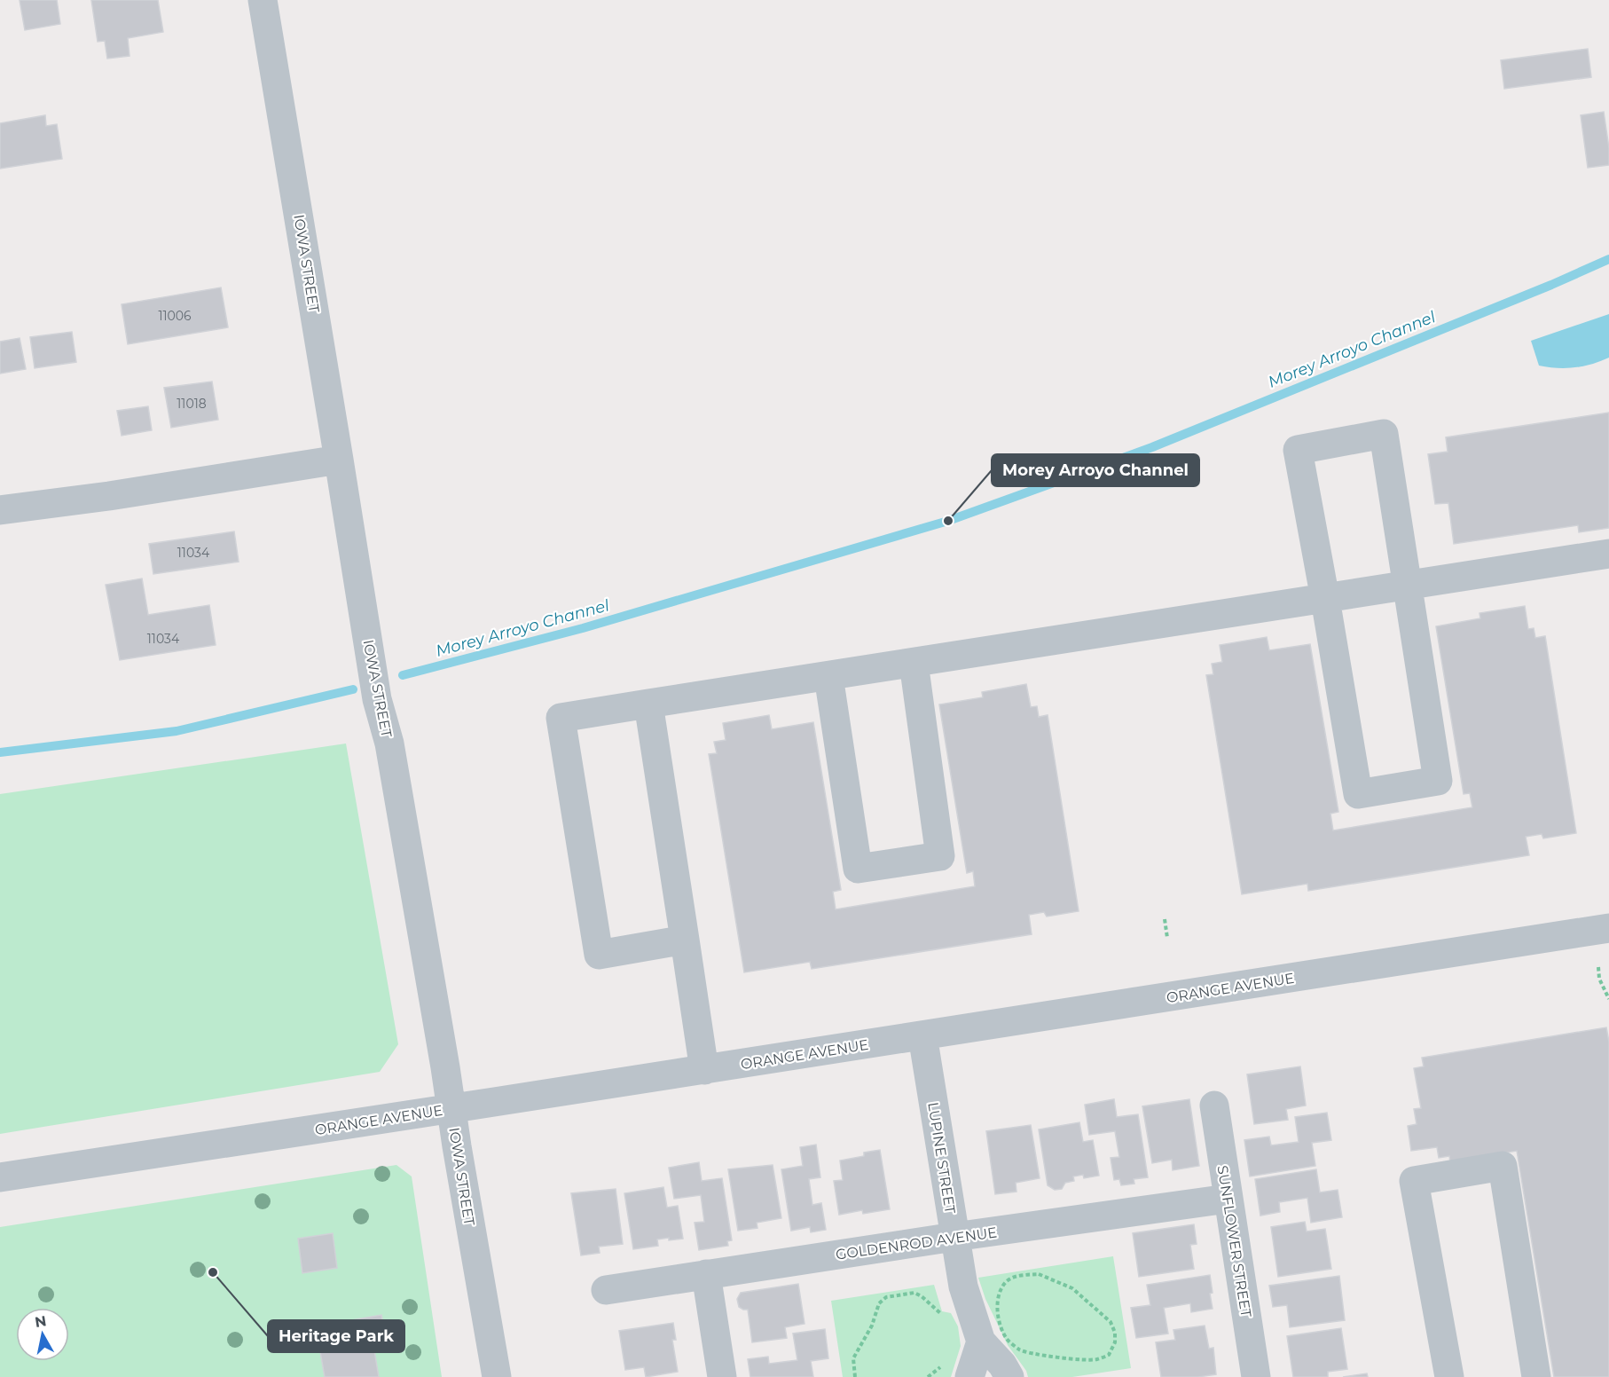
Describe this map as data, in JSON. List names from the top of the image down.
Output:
{
  "streets": {
    "street": [
      "IOWA STREET",
      "ORANGE AVENUE",
      "LUPINE STREET",
      "SUNFLOWER STREET",
      "GOLDENROD AVENUE"
    ]
  },
  "crossings": [
    ["IOWA STREET", "ORANGE AVENUE"],
    ["ORANGE AVENUE", "LUPINE STREET"],
    ["LUPINE STREET", "GOLDENROD AVENUE"],
    ["SUNFLOWER STREET", "GOLDENROD AVENUE"]
  ],
  "water": ["Morey Arroyo Channel"],
  "places": ["Morey Arroyo Channel", "Heritage Park"],
  "house_numbers": [
    "11006",
    "11018",
    "11034",
    "11034"
  ],
  "north": "top"
}
